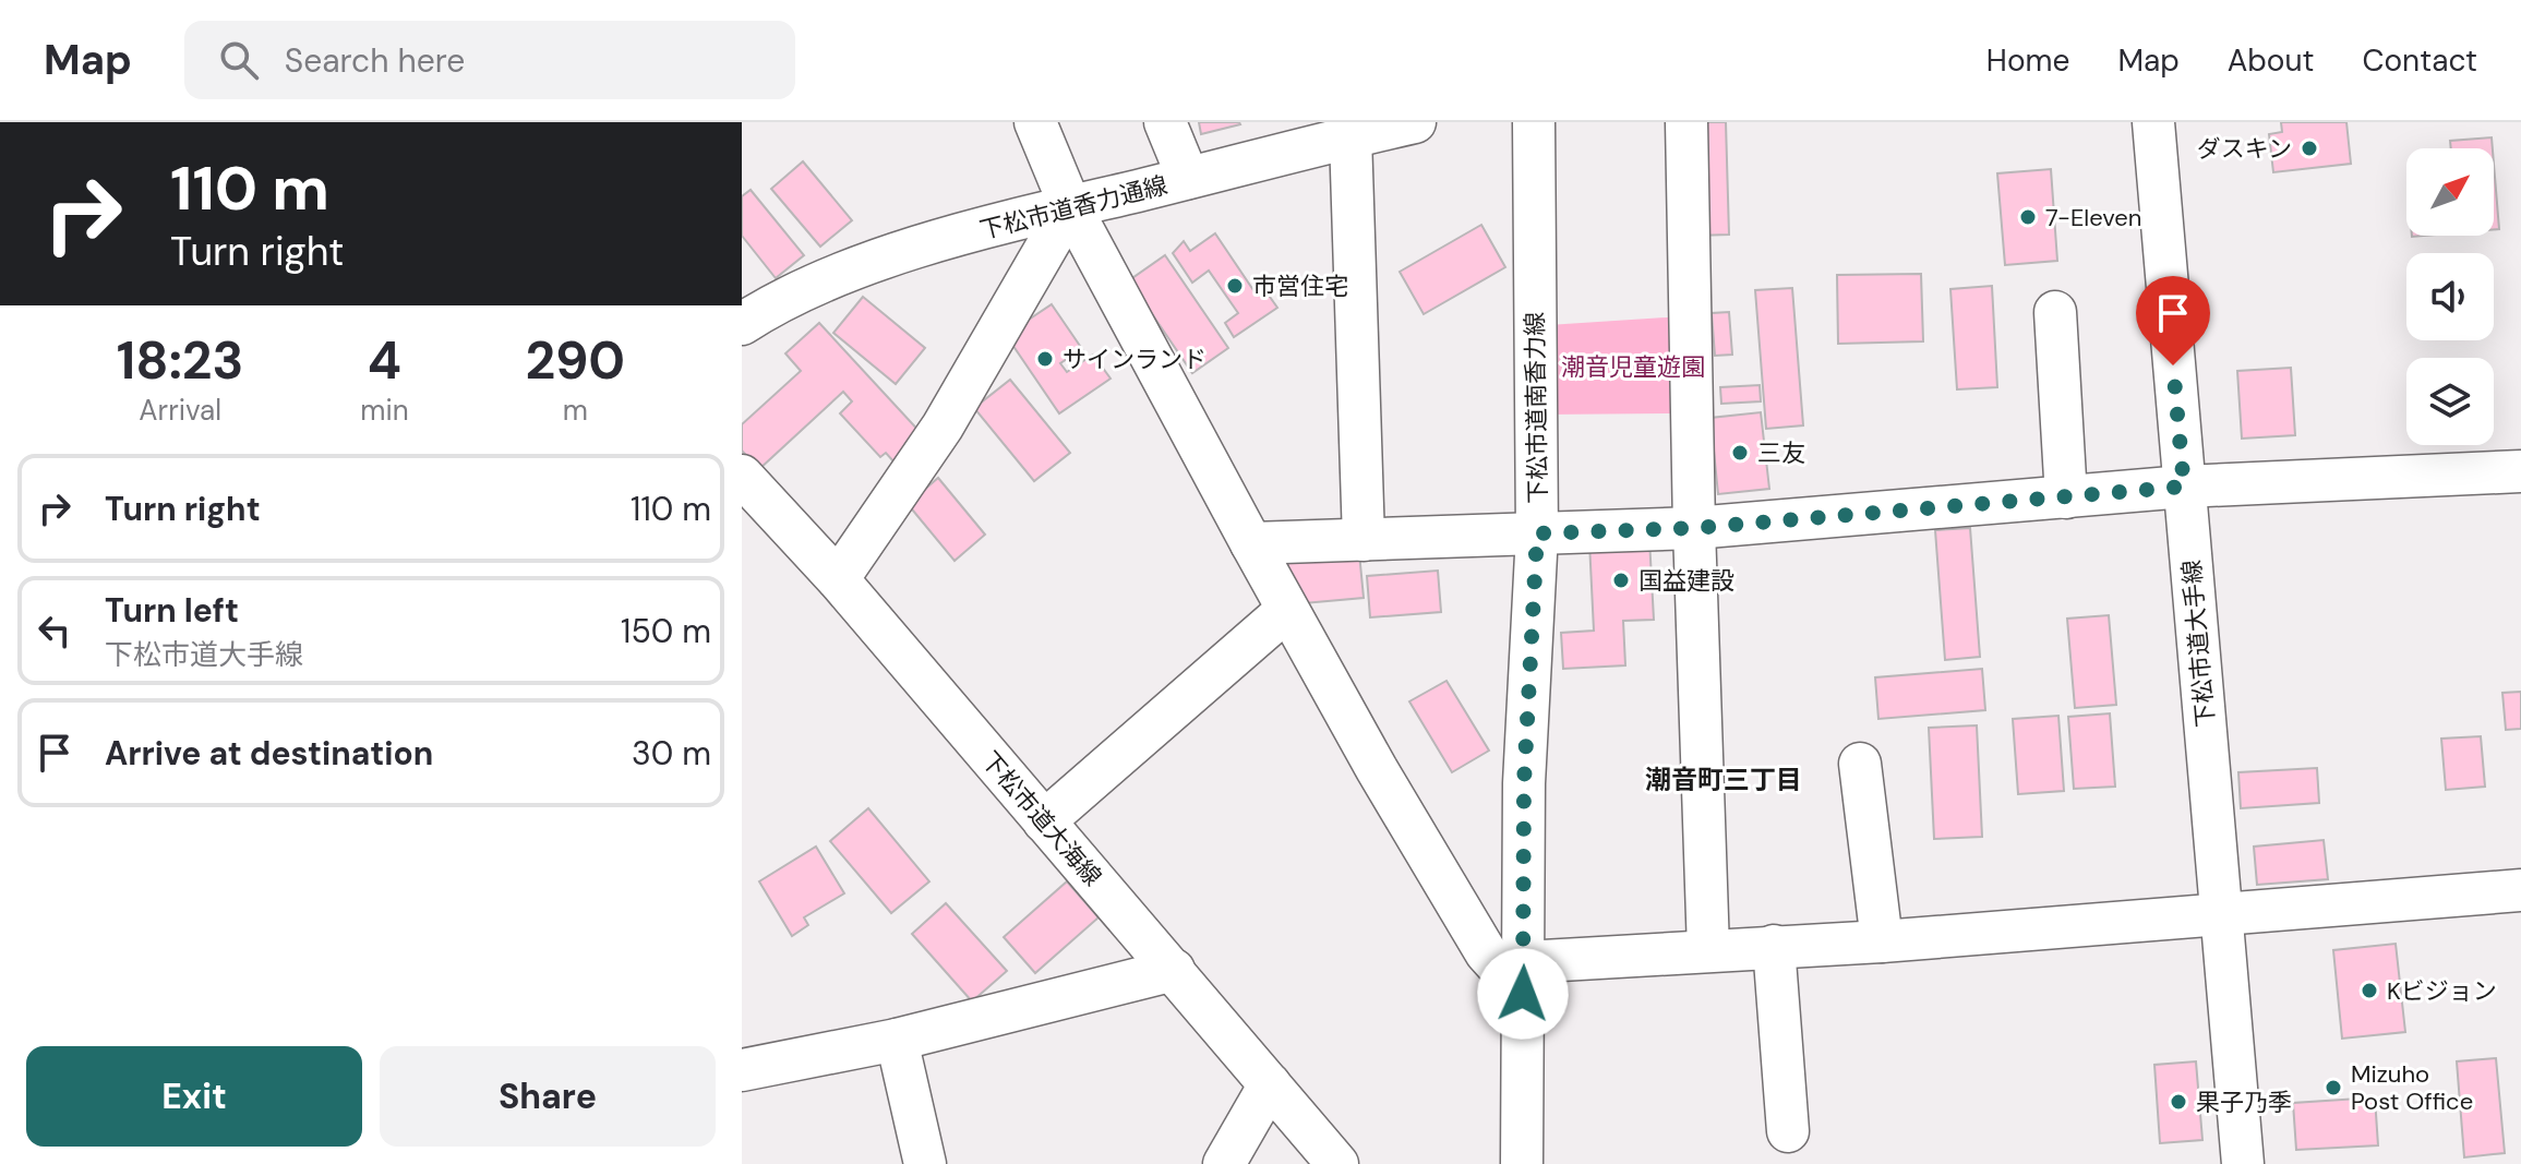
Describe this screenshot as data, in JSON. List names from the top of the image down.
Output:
{
  "streets": {
    "street": [
      "下松市道香力通線",
      "下松市道南香力線",
      "下松市道大手線",
      "下松市道大海線"
    ]
  },
  "districts": ["潮音町三丁目"],
  "parks": ["潮音児童遊園"],
  "places": [
    "ダスキン",
    "7-Eleven",
    "市営住宅",
    "サインランド",
    "三友",
    "国益建設",
    "Kビジョン",
    "Mizuho Post Office",
    "果子乃季"
  ],
  "north": "top right",
  "page": {
    "header": "Map",
    "search": "Search here",
    "nav": [
      "Home",
      "Map",
      "About",
      "Contact"
    ],
    "turn": ["110 m", "Turn right"],
    "eta": [
      "18:23",
      "Arrival",
      "4",
      "min",
      "290",
      "m"
    ],
    "list": [
      {
        "name": "Turn right",
        "value": "110 m"
      },
      {
        "name": "Turn left",
        "note": "下松市道大手線",
        "value": "150 m"
      },
      {
        "name": "Arrive at destination",
        "value": "30 m"
      }
    ],
    "buttons": ["Exit", "Share"]
  }
}
